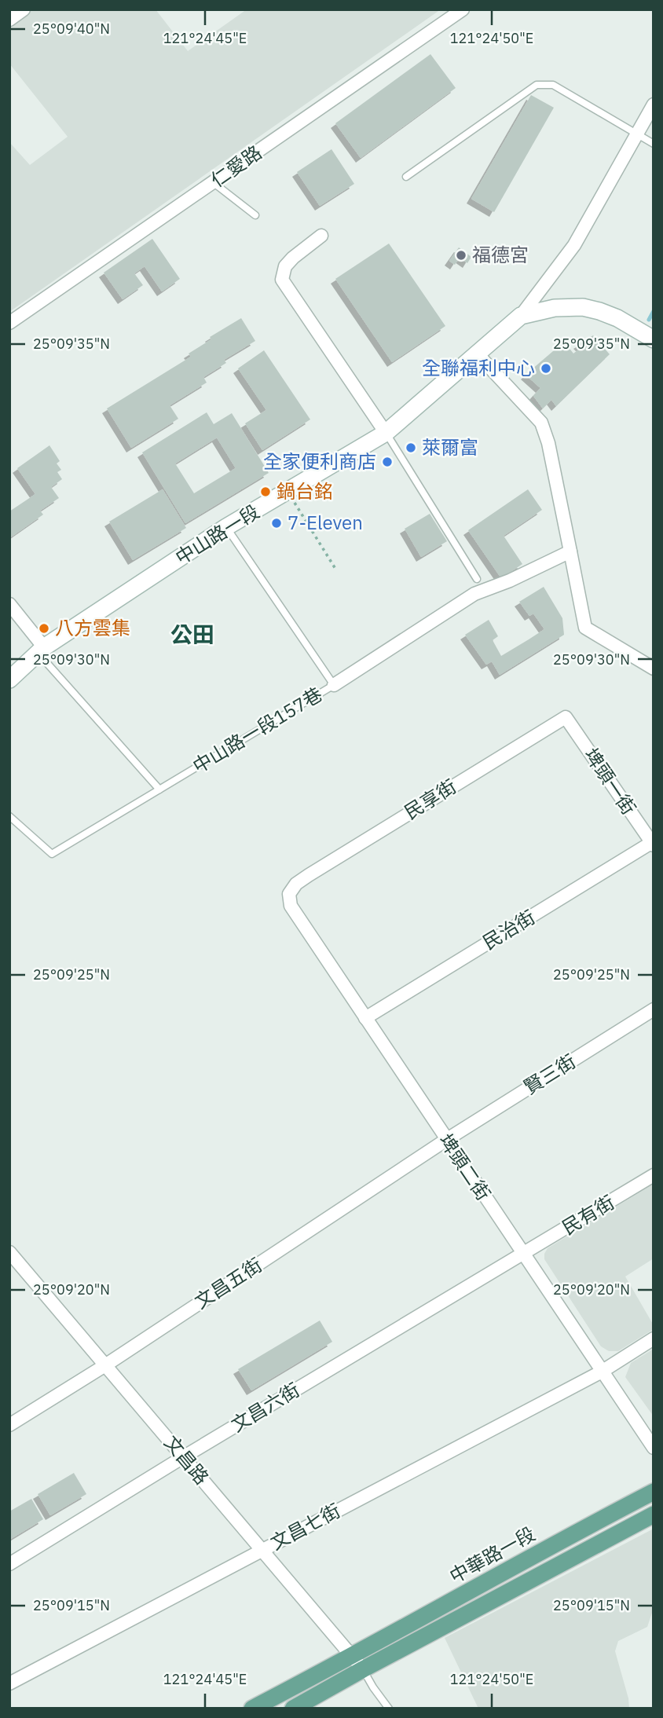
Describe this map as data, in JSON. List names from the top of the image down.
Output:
{
  "streets": {
    "main road": ["中山路一段", "中華路一段"],
    "street": [
      "仁愛路",
      "埤頭一街",
      "民享街",
      "民治街",
      "賢三街",
      "埤頭二街",
      "民有街",
      "文昌五街",
      "文昌六街",
      "文昌路",
      "文昌七街"
    ],
    "lane": ["中山路一段157巷"]
  },
  "crossings": [
    ["中山路一段", "中山路一段157巷"],
    ["埤頭一街", "民享街"],
    ["埤頭一街", "民治街"],
    ["民享街", "埤頭二街"],
    ["民治街", "埤頭二街"],
    ["賢三街", "埤頭二街"],
    ["賢三街", "文昌五街"],
    ["埤頭二街", "民有街"],
    ["埤頭二街", "文昌五街"],
    ["埤頭二街", "文昌六街"],
    ["埤頭二街", "文昌七街"],
    ["民有街", "文昌六街"],
    ["文昌五街", "文昌路"],
    ["文昌六街", "文昌路"],
    ["文昌路", "文昌七街"],
    ["文昌路", "中華路一段"]
  ],
  "districts": ["公田"],
  "places": [
    "福德宮",
    "全聯福利中心",
    "萊爾富",
    "全家便利商店",
    "鍋台銘",
    "7-Eleven",
    "八方雲集"
  ],
  "coordinates": [
    "25°09'40\"N",
    "121°24'45\"E",
    "121°24'50\"E",
    "25°09'35\"N",
    "25°09'30\"N",
    "25°09'25\"N",
    "25°09'20\"N",
    "25°09'15\"N"
  ]
}
